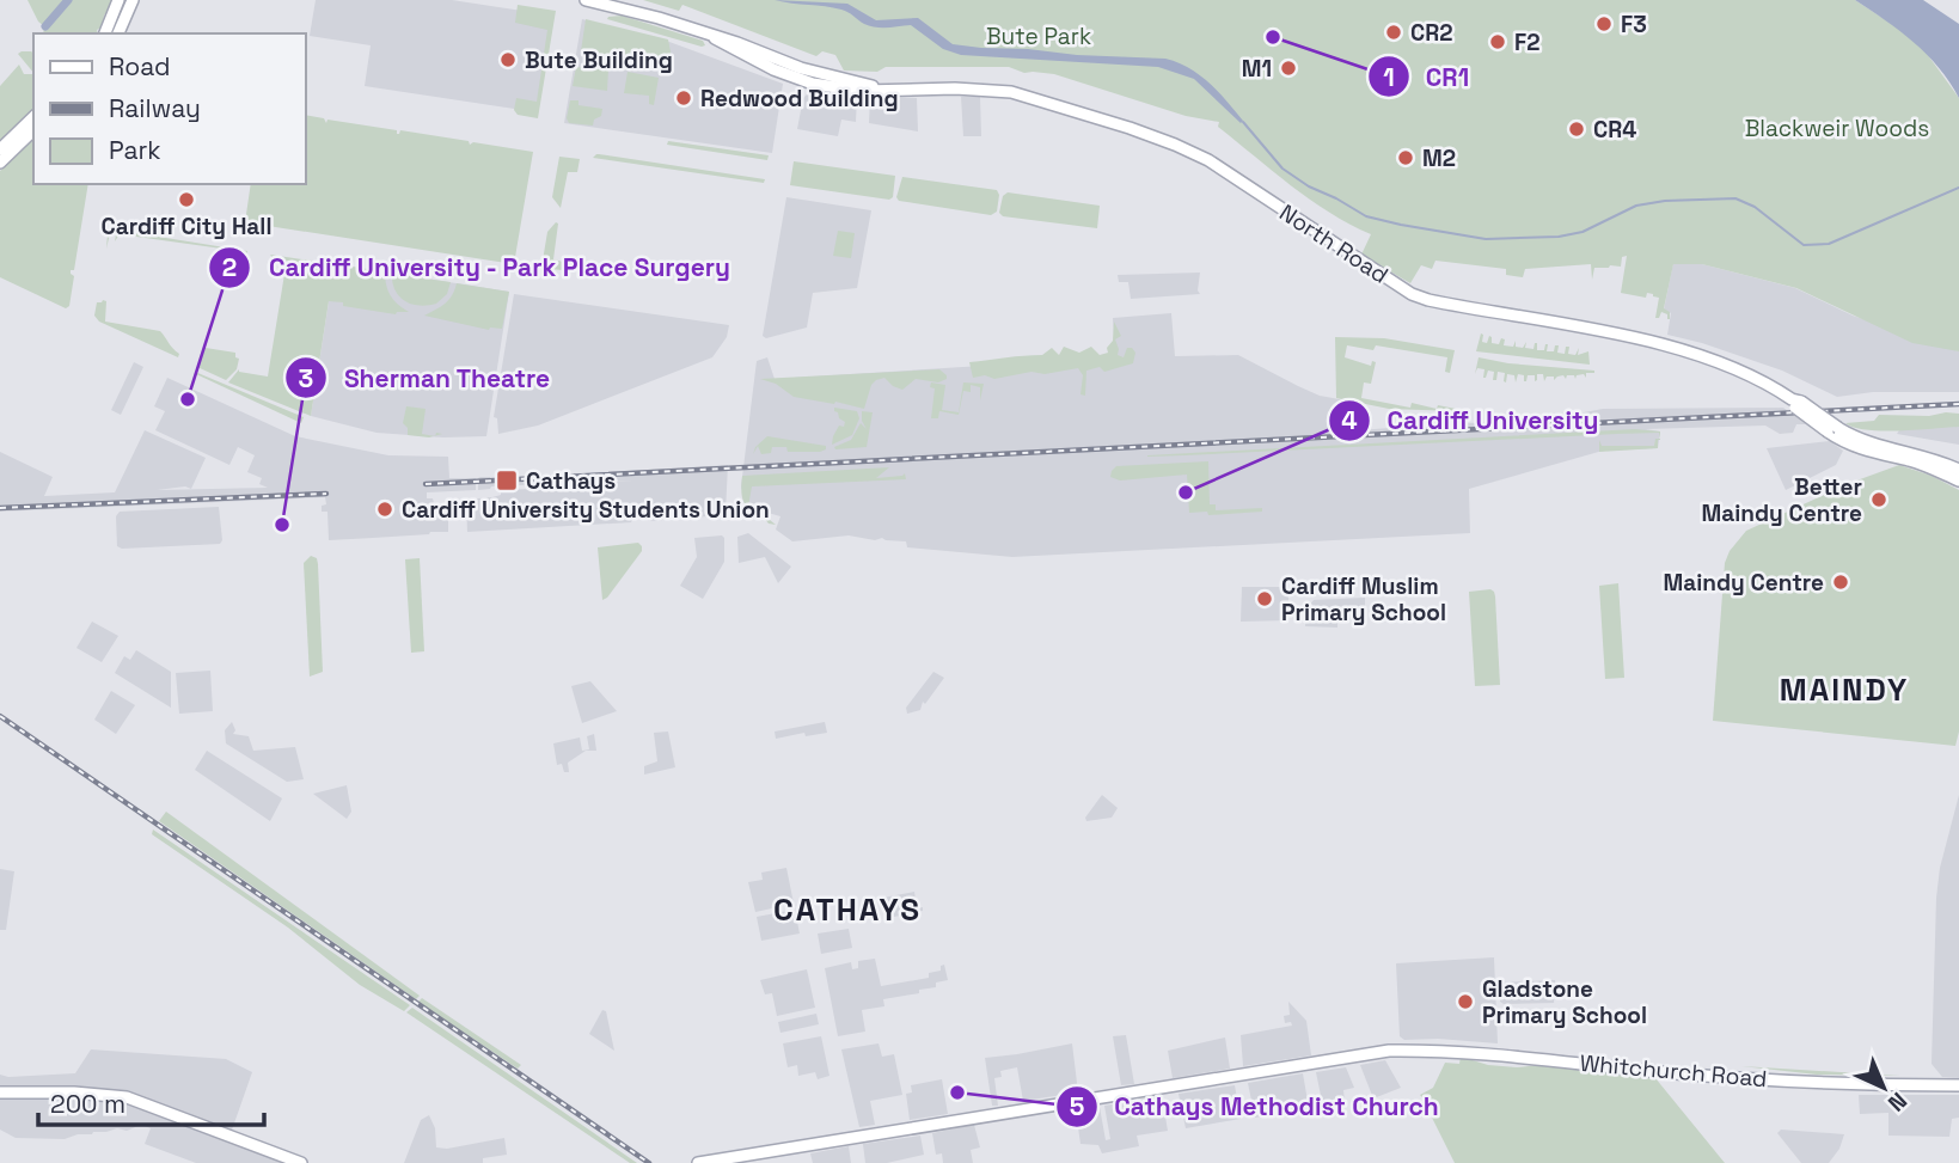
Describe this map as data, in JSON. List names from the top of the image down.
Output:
{
  "streets": {
    "main road": ["North Road", "Whitchurch Road"]
  },
  "districts": ["MAINDY", "CATHAYS"],
  "parks": ["Bute Park", "Blackweir Woods"],
  "places": {
    "other": [
      "F3",
      "CR2",
      "CR1",
      "F2",
      "Bute Building",
      "M1",
      "Redwood Building",
      "CR4",
      "M2",
      "Cardiff City Hall",
      "Cardiff University - Park Place Surgery",
      "Cardiff University",
      "Better Maindy Centre",
      "Cardiff University Students Union",
      "Sherman Theatre",
      "Maindy Centre",
      "Cardiff Muslim Primary School",
      "Gladstone Primary School",
      "Cathays Methodist Church"
    ],
    "transit": ["Cathays"]
  },
  "legend": ["Road", "Railway", "Park"],
  "scale_bar": "200 m",
  "north": "bottom right"
}
